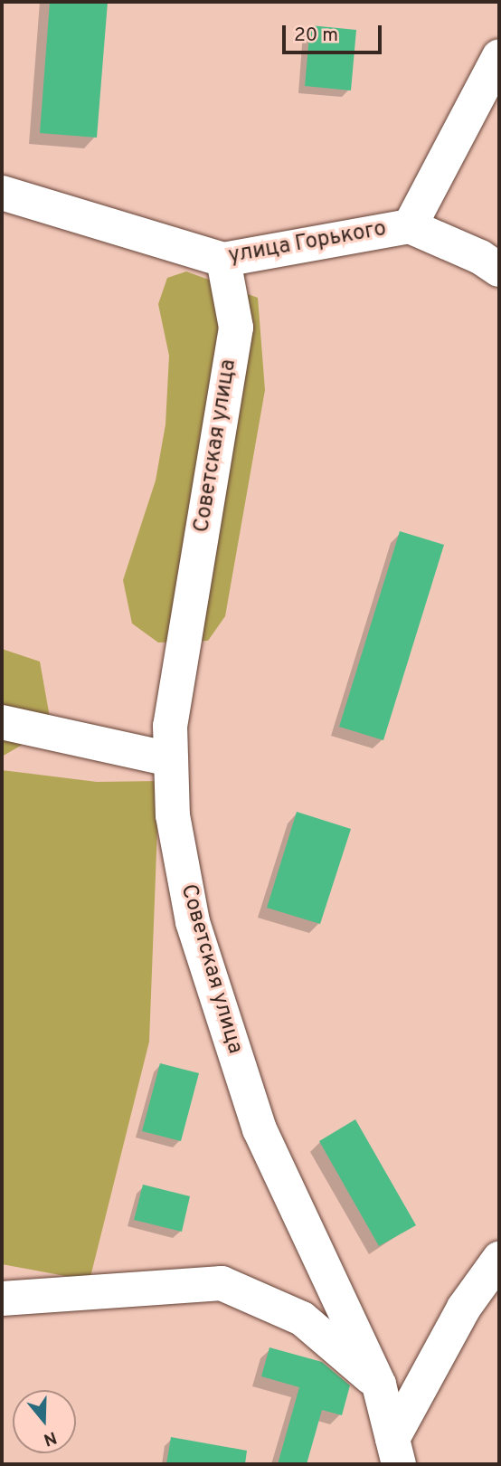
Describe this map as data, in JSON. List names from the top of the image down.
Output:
{
  "streets": {
    "street": ["улица Горького", "Советская улица"]
  },
  "crossings": [
    ["улица Горького", "Советская улица"]
  ],
  "scale_bar": "20 m",
  "north": "bottom"
}
